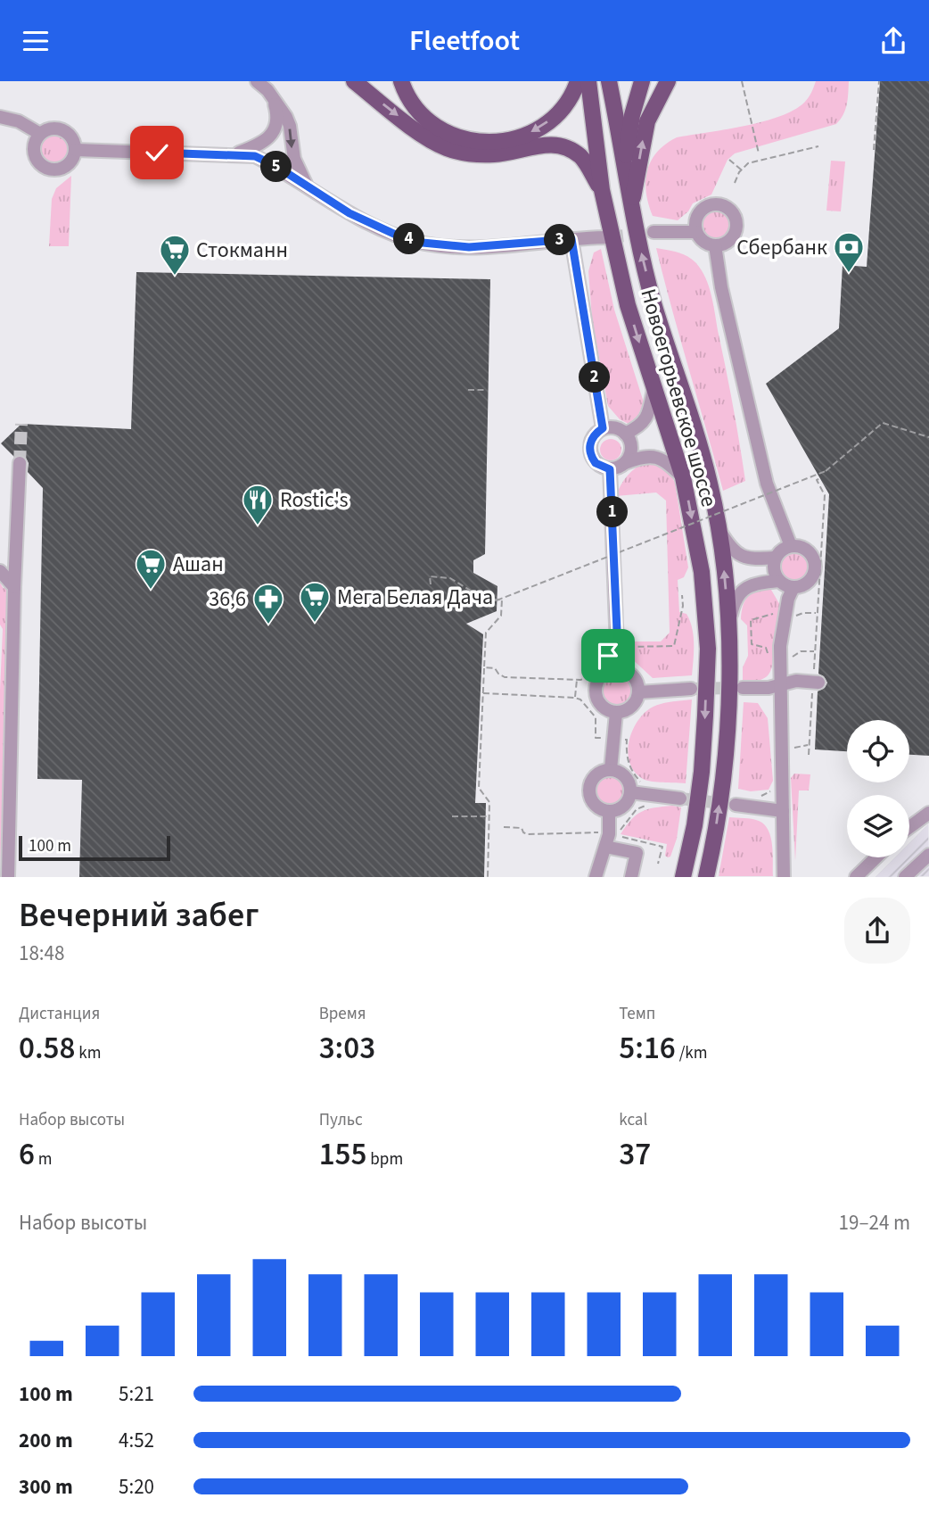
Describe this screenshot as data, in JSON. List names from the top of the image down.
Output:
{
  "streets": {
    "main road": ["Новоегорьевское шоссе"]
  },
  "places": {
    "bank": ["Сбербанк"],
    "supermarket": ["Стокманн", "Ашан", "Мега Белая Дача"],
    "restaurant": ["Rostic's"],
    "pharmacy": ["36,6"]
  },
  "scale_bar": "100 m",
  "page": {
    "header": "Fleetfoot",
    "pins": [
      "5",
      "4",
      "3",
      "2",
      "1"
    ],
    "scale": "100 m",
    "heading": ["Вечерний забег", "18:48"],
    "stats": [
      ["Дистанция", "0.58 km"],
      ["Время", "3:03"],
      ["Темп", "5:16 /km"],
      ["Набор высоты", "6 m"],
      ["Пульс", "155 bpm"],
      ["kcal", "37"]
    ],
    "chart": ["Набор высоты", "19–24 m"],
    "list": [
      {
        "name": "100 m",
        "note": "5:21"
      },
      {
        "name": "200 m",
        "note": "4:52"
      },
      {
        "name": "300 m",
        "note": "5:20"
      }
    ]
  }
}
